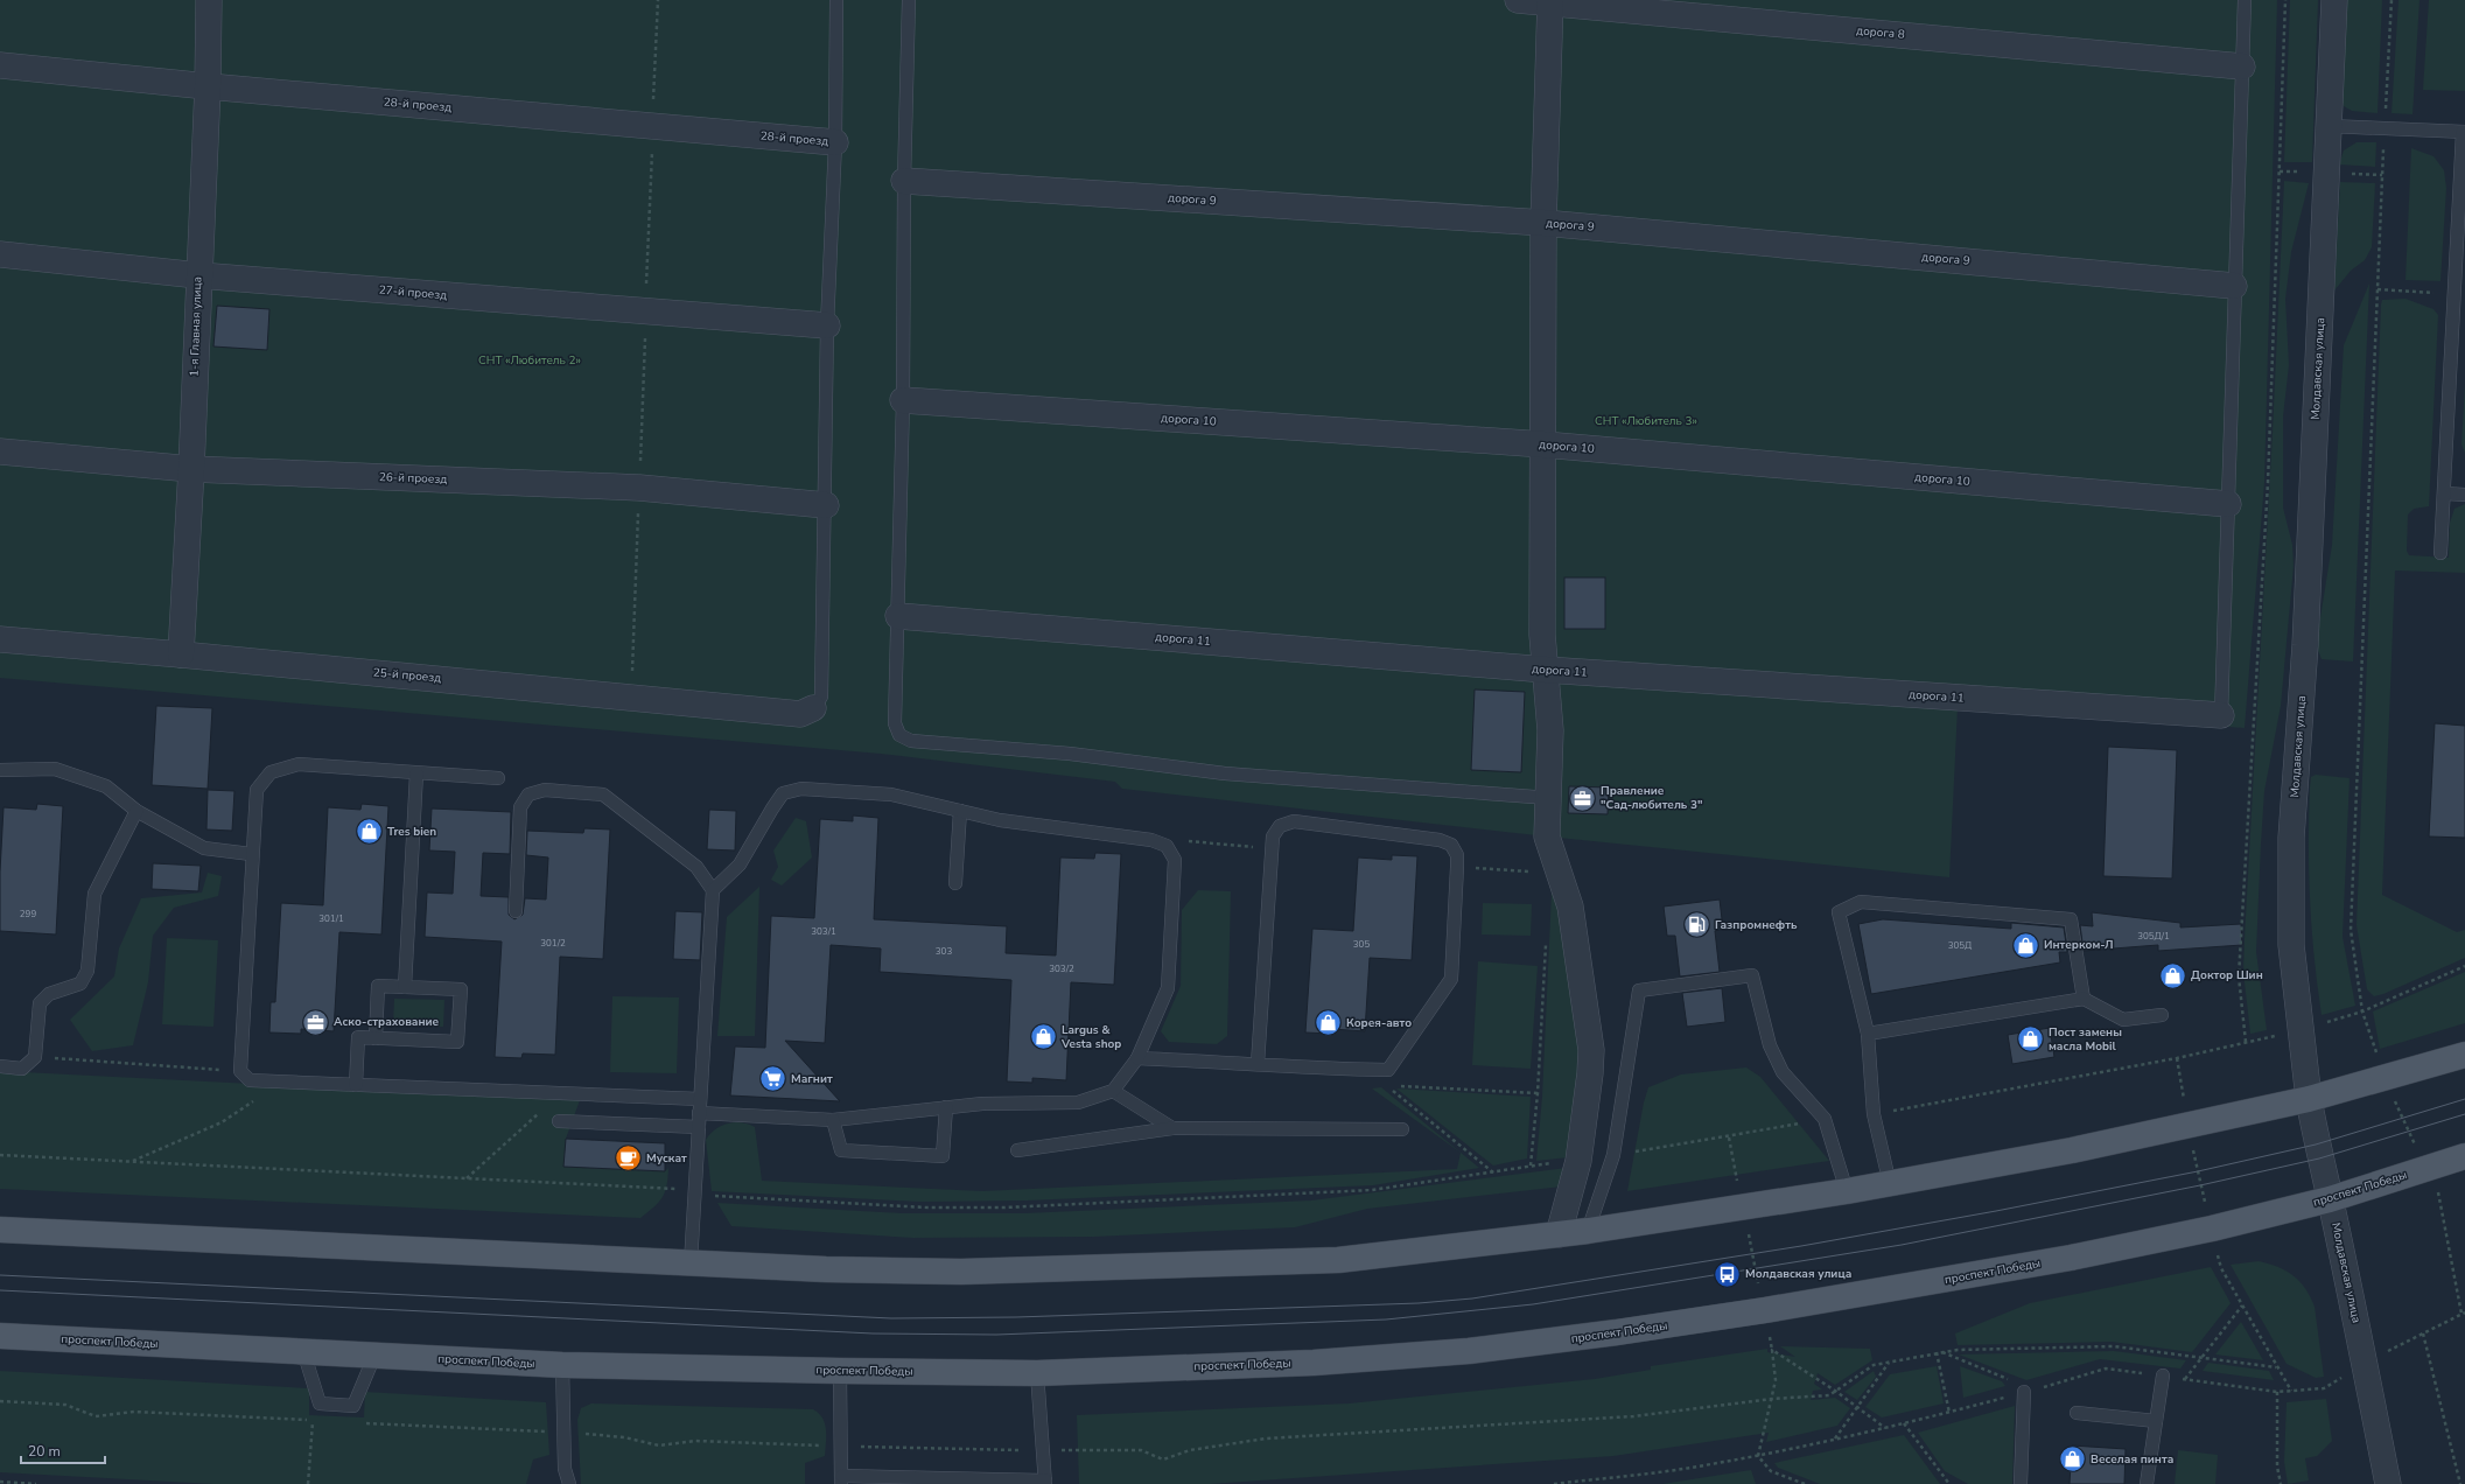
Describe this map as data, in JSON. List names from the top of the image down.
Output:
{
  "streets": {
    "main road": ["проспект Победы"],
    "street": [
      "дорога 8",
      "28-й проезд",
      "дорога 9",
      "27-й проезд",
      "1-я Главная улица",
      "Молдавская улица",
      "дорога 10",
      "26-й проезд",
      "дорога 11",
      "25-й проезд"
    ]
  },
  "crossings": [
    ["28-й проезд", "1-я Главная улица"],
    ["27-й проезд", "1-я Главная улица"],
    ["1-я Главная улица", "26-й проезд"],
    ["1-я Главная улица", "25-й проезд"],
    ["Молдавская улица", "проспект Победы"]
  ],
  "parks": ["СНТ «Любитель 2»", "СНТ «Любитель 3»"],
  "places": {
    "office": ["Правление \"Сад-любитель 3\"", "Аско-страхование"],
    "shop": [
      "Tres bien",
      "Интерком-Л",
      "Доктор Шин",
      "Корея-авто",
      "Largus & Vesta shop",
      "Пост замены масла Mobil",
      "Веселая пинта"
    ],
    "fuel station": ["Газпромнефть"],
    "supermarket": ["Магнит"],
    "cafe": ["Мускат"],
    "bus stop": ["Молдавская улица"]
  },
  "house_numbers": [
    "299",
    "301/1",
    "303/1",
    "305Д/1",
    "301/2",
    "305",
    "305Д",
    "303",
    "303/2"
  ],
  "scale_bar": "20 m"
}
